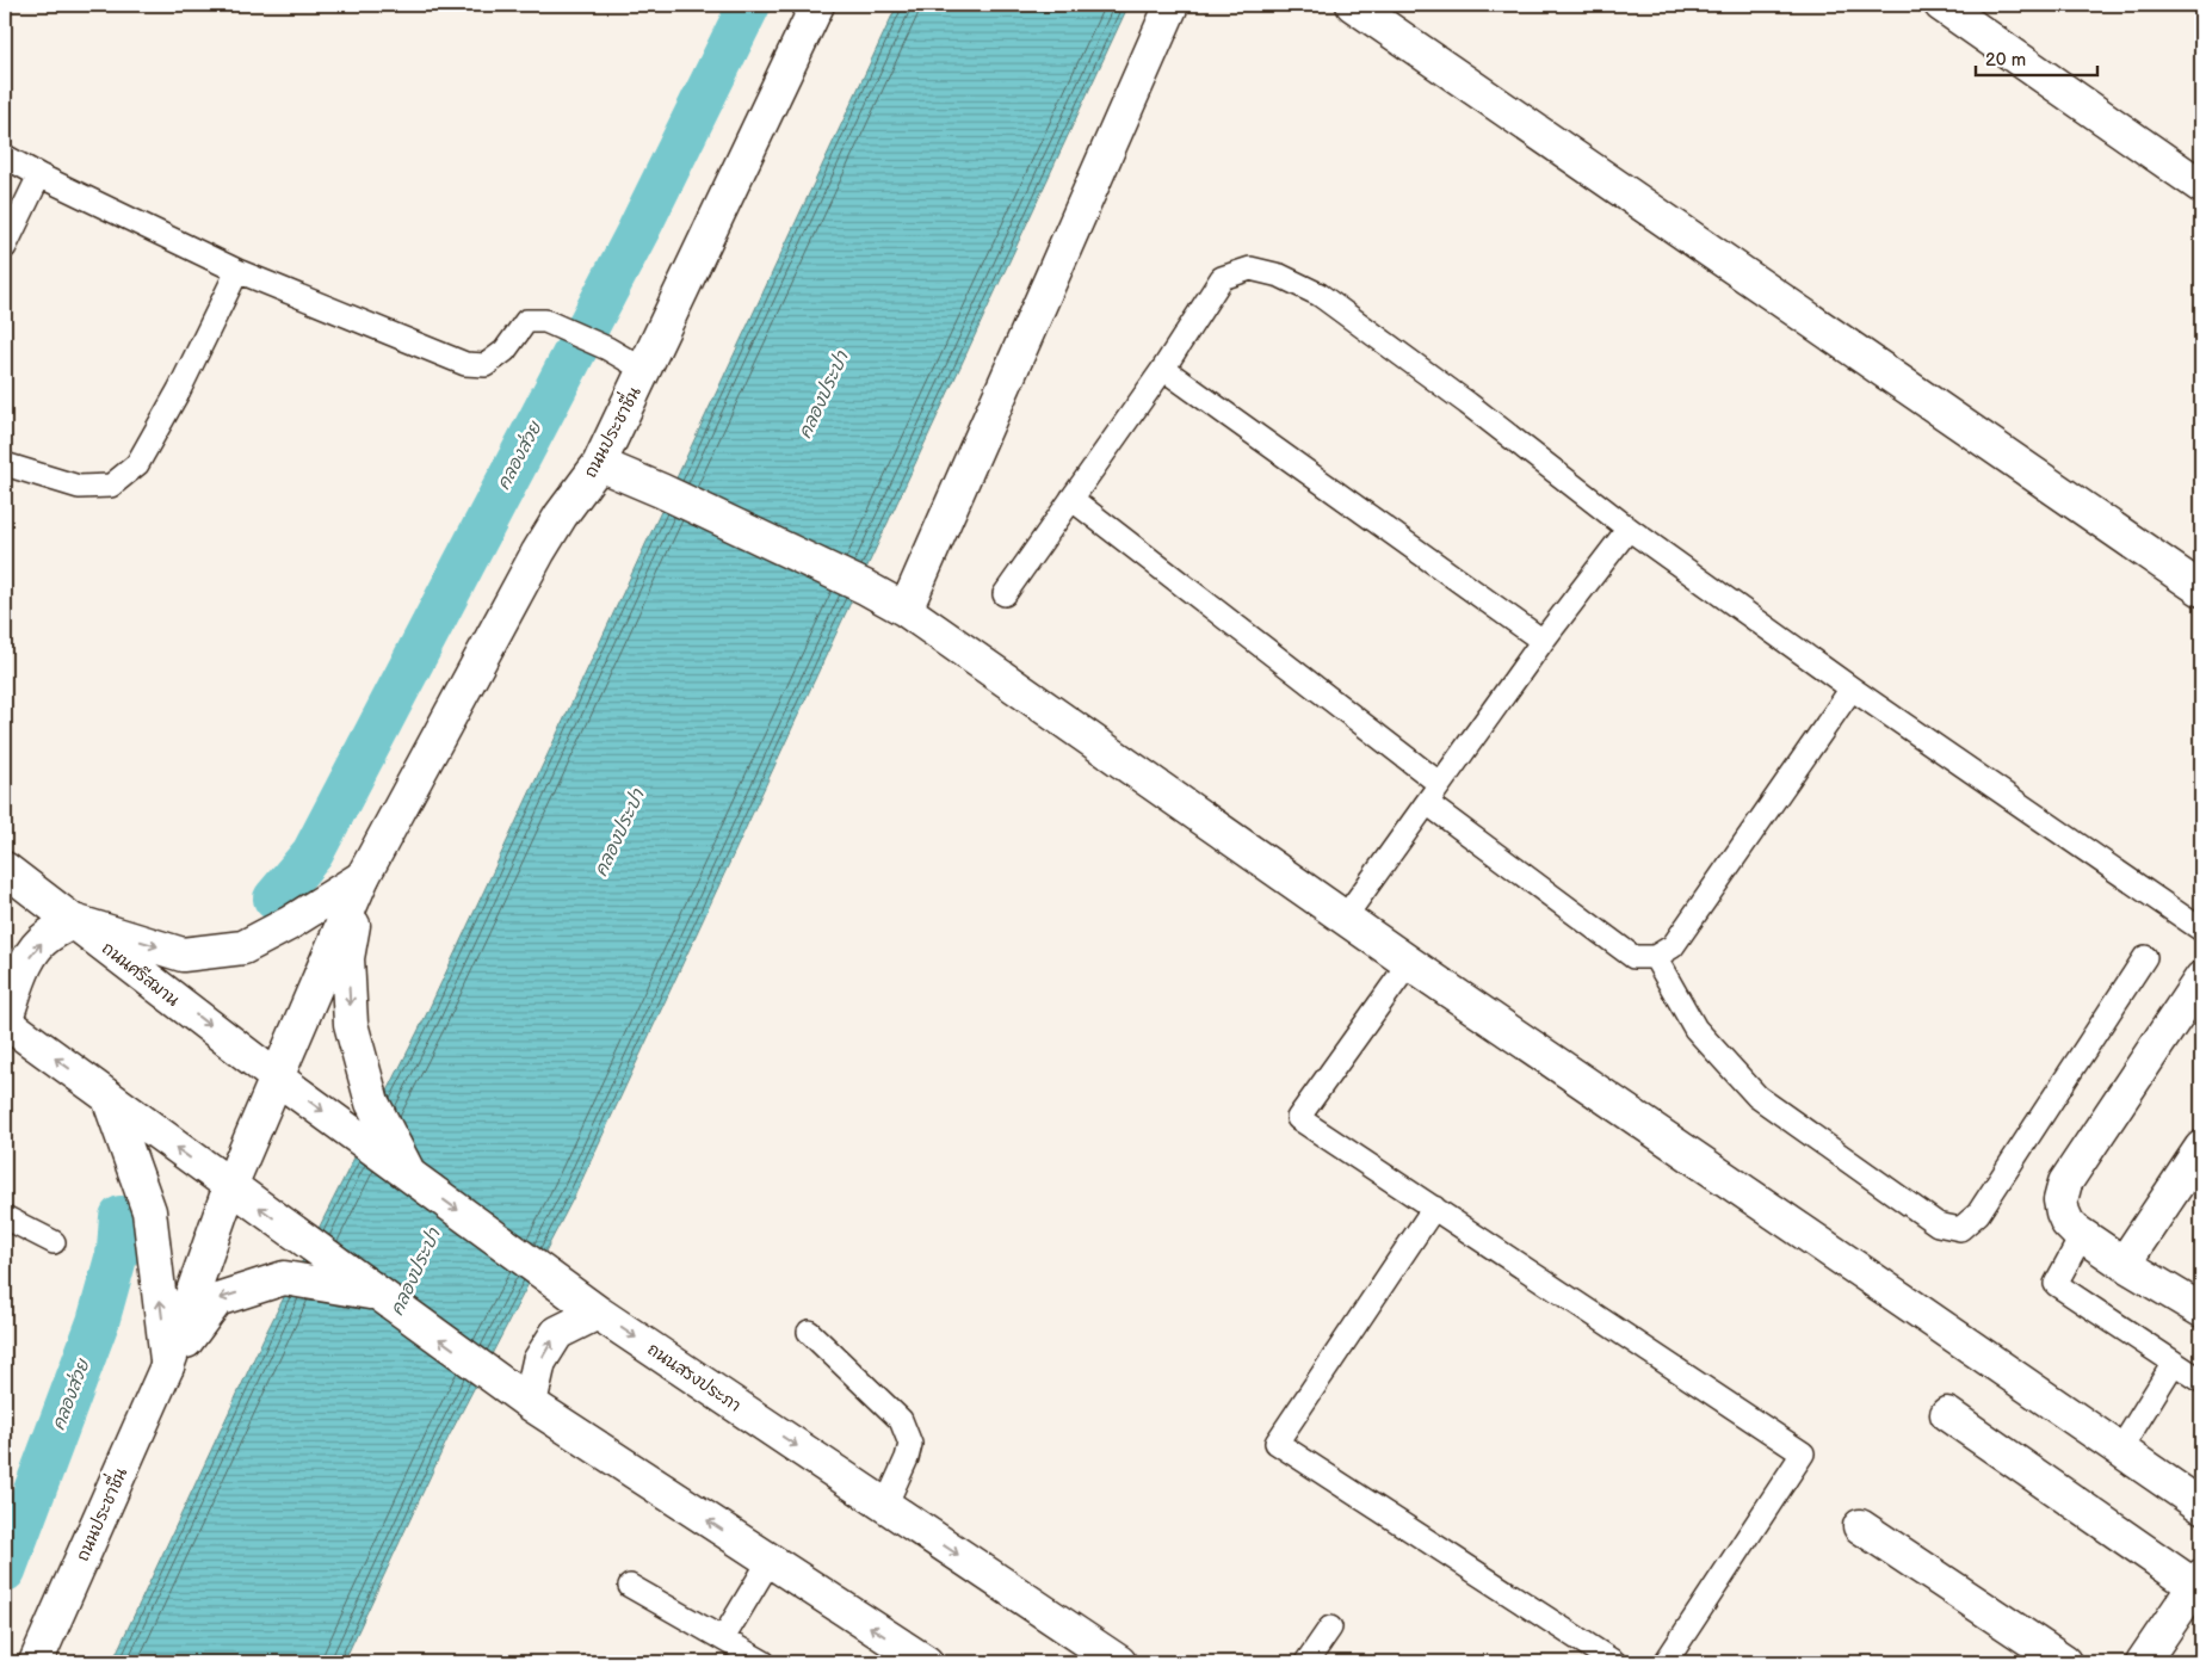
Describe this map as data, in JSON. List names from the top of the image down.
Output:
{
  "streets": {
    "street": ["ถนนประชาชื่น", "ถนนศรีสมาน", "ถนนสรงประภา"]
  },
  "crossings": [
    ["ถนนศรีสมาน", "ถนนสรงประภา"]
  ],
  "water": ["คลองประปา", "คลองส่วย"],
  "scale_bar": "20 m"
}
